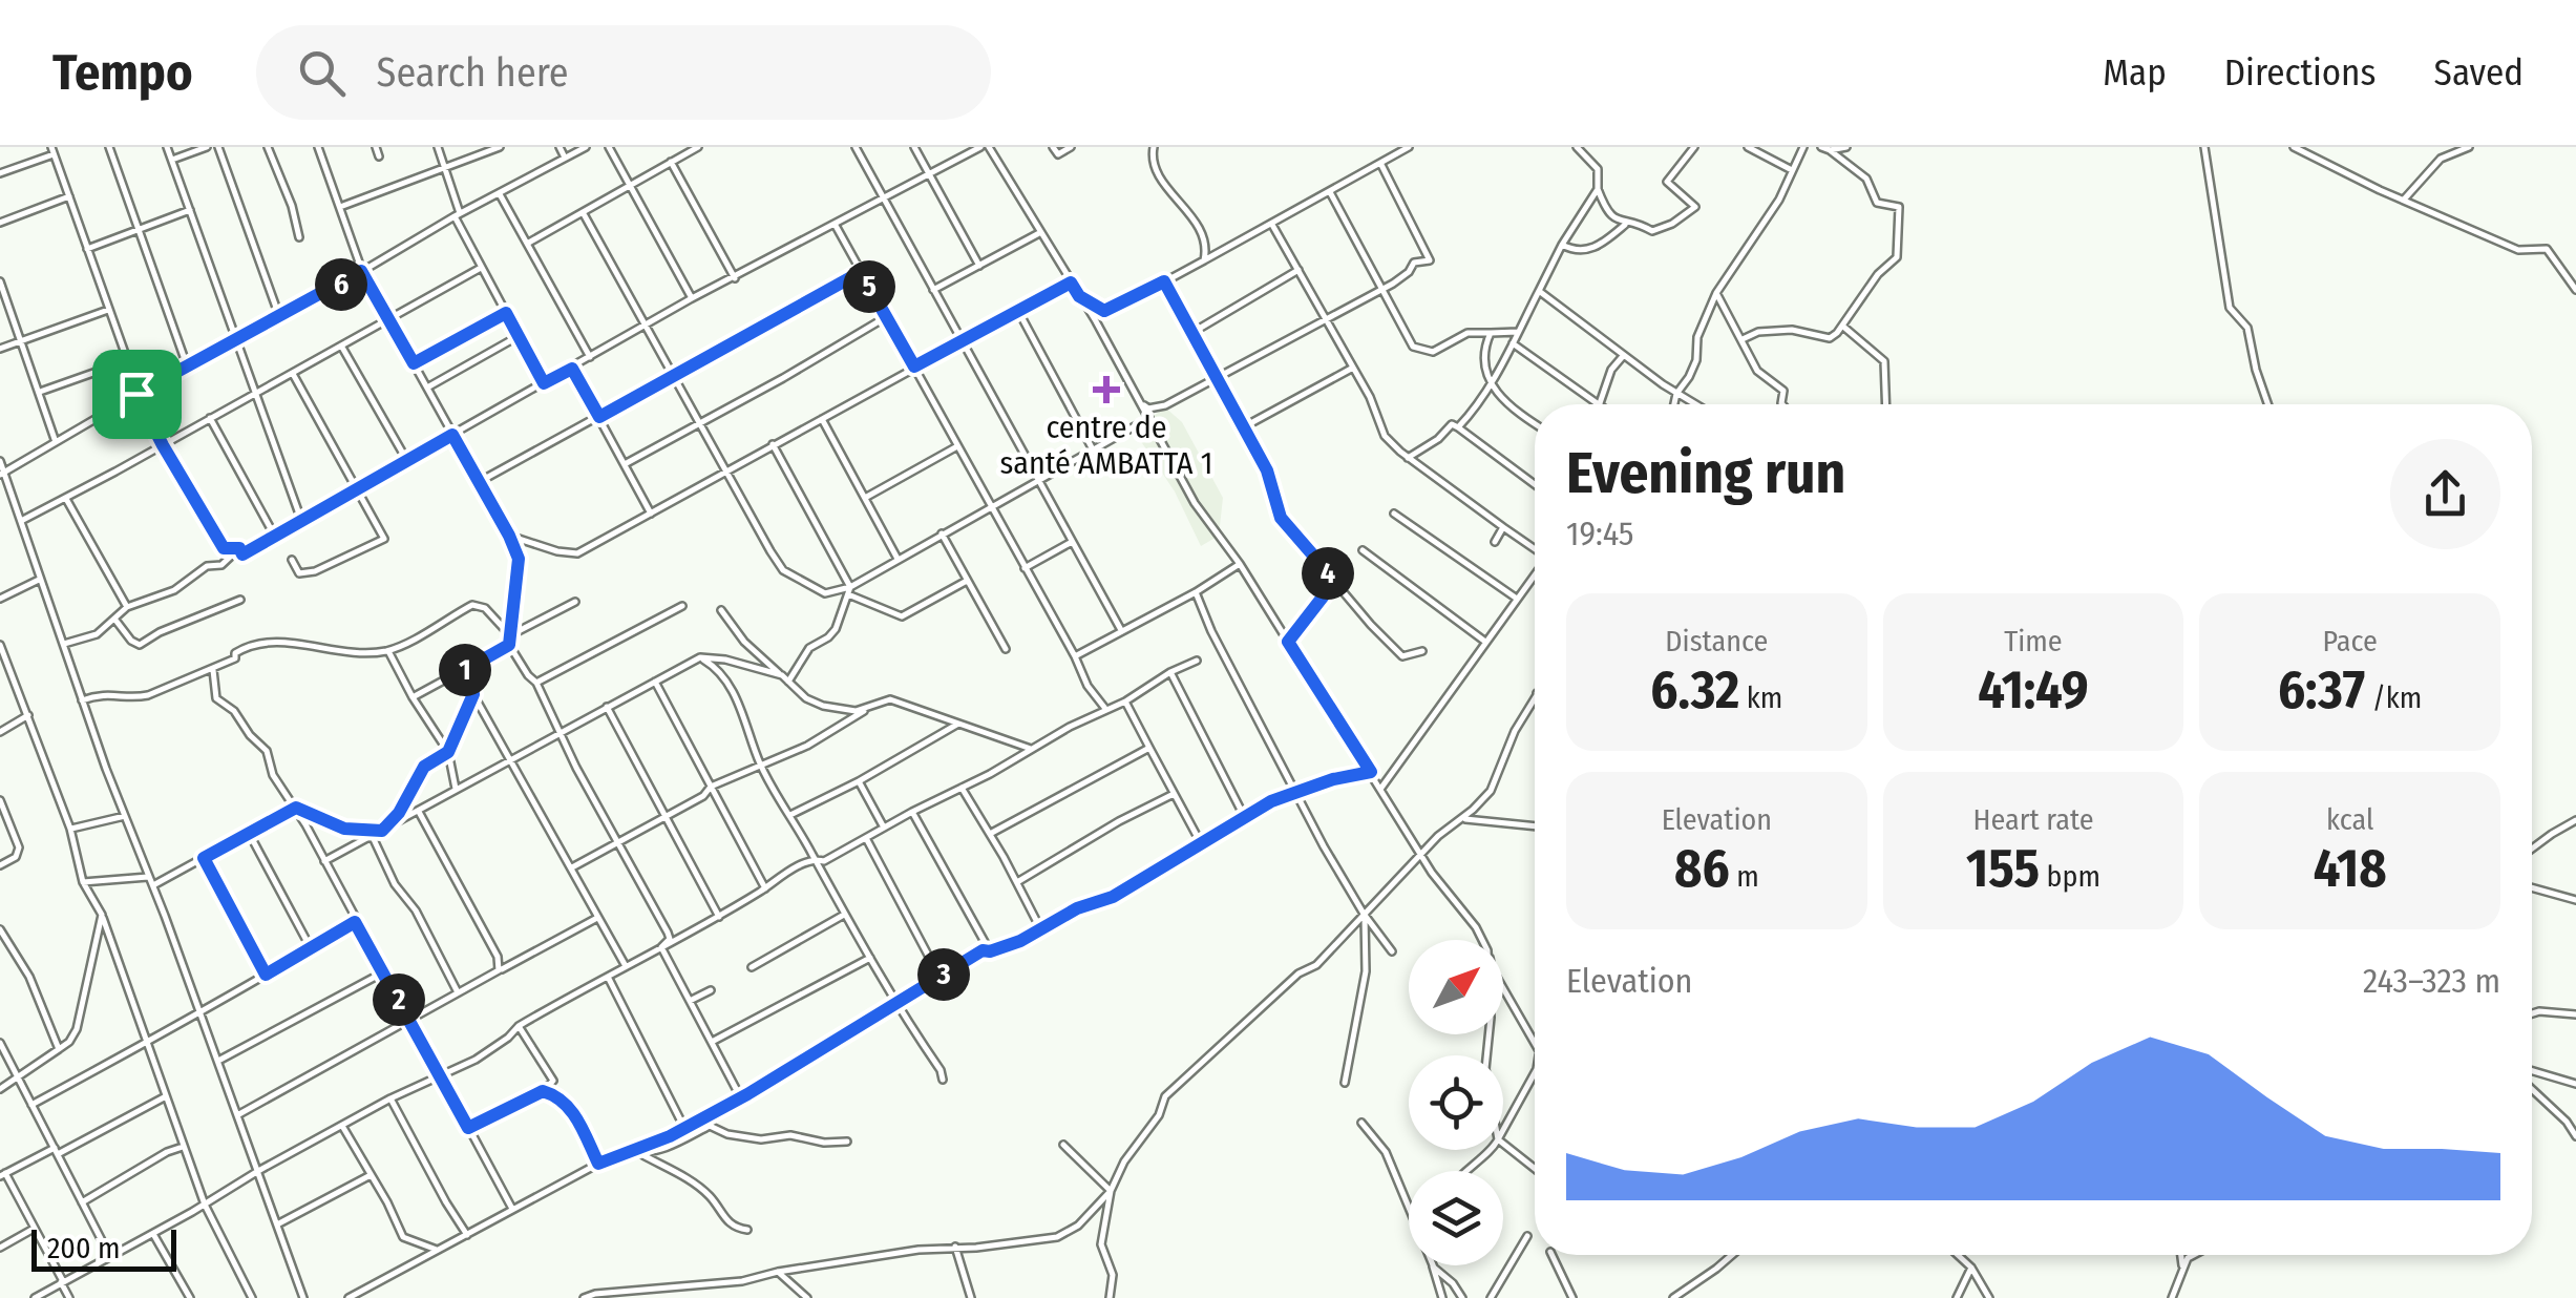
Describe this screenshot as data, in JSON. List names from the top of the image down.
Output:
{
  "places": {
    "health": ["centre de santé AMBATTA 1"]
  },
  "scale_bar": "200 m",
  "north": "top right",
  "page": {
    "header": "Tempo",
    "search": "Search here",
    "nav": ["Map", "Directions", "Saved"],
    "pins": [
      "6",
      "5",
      "4",
      "1",
      "3",
      "2"
    ],
    "heading": ["Evening run", "19:45"],
    "stats": [
      ["Distance", "6.32 km"],
      ["Time", "41:49"],
      ["Pace", "6:37 /km"],
      ["Elevation", "86 m"],
      ["Heart rate", "155 bpm"],
      ["kcal", "418"]
    ],
    "chart": ["Elevation", "243–323 m"],
    "scale": "200 m"
  }
}
